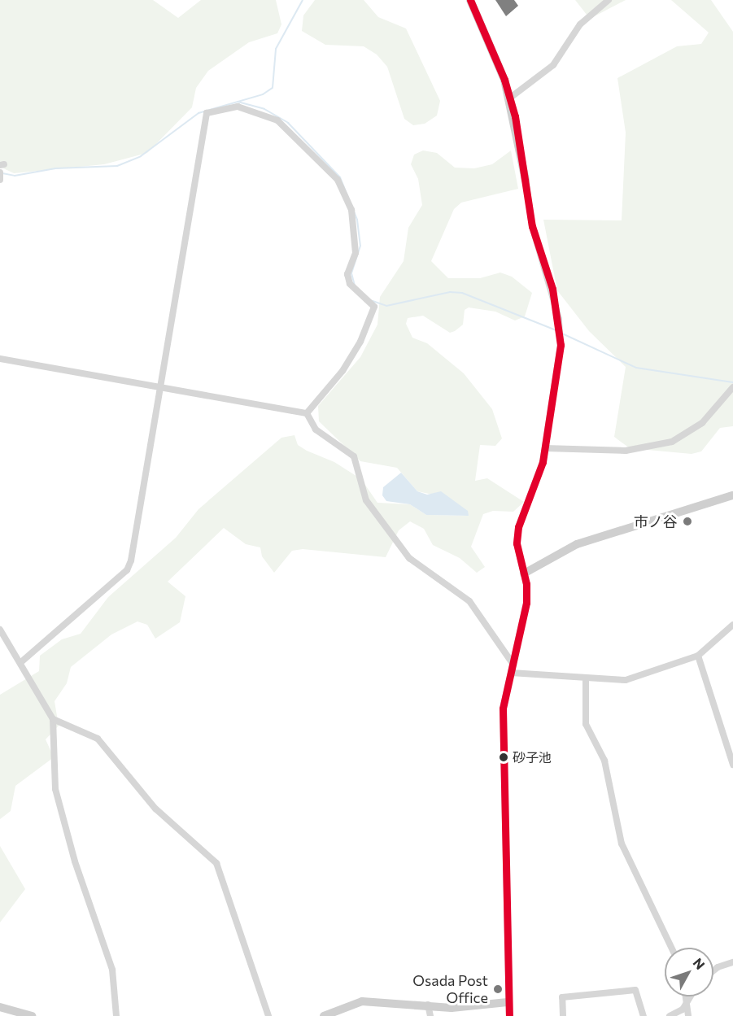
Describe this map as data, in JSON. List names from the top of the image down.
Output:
{
  "places": ["市ノ谷", "砂子池", "Osada Post Office"],
  "north": "top right"
}
